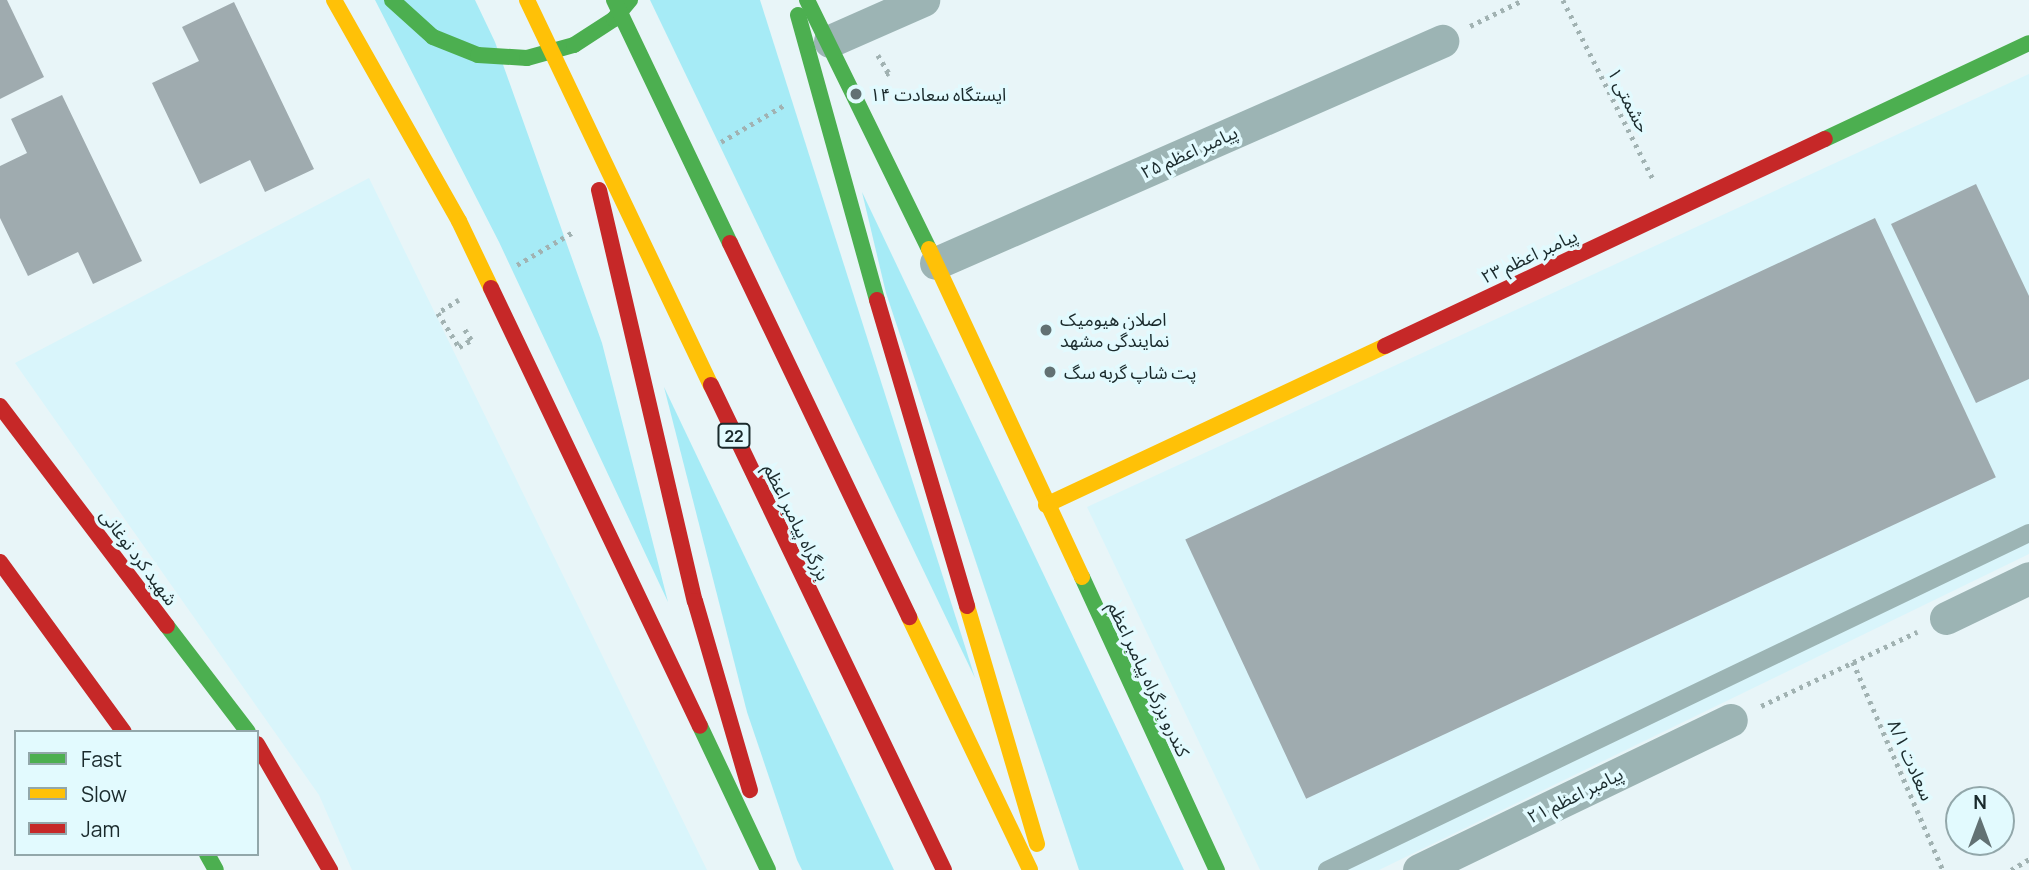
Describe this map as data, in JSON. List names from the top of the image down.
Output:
{
  "streets": {
    "main road": [
      "پیامبر اعظم ۲۳",
      "22",
      "بزرگراه پیامبر اعظم",
      "شهید کرد نوغانی",
      "کندرو بزرگراه پیامبر اعظم"
    ],
    "street": ["پیامبر اعظم ۲۵", "پیامبر اعظم ۲۱"],
    "path": ["حشمتی ۱", "سعادت ۸/۱"]
  },
  "crossings": [
    ["حشمتی ۱", "پیامبر اعظم ۲۳"],
    ["پیامبر اعظم ۲۵", "کندرو بزرگراه پیامبر اعظم"],
    ["پیامبر اعظم ۲۳", "کندرو بزرگراه پیامبر اعظم"]
  ],
  "places": ["ایستگاه سعادت ۱۴", "اصلان هیومیک نمایندگی مشهد", "پت شاپ گربه سگ"],
  "legend": ["Fast", "Slow", "Jam"],
  "north": "top"
}
